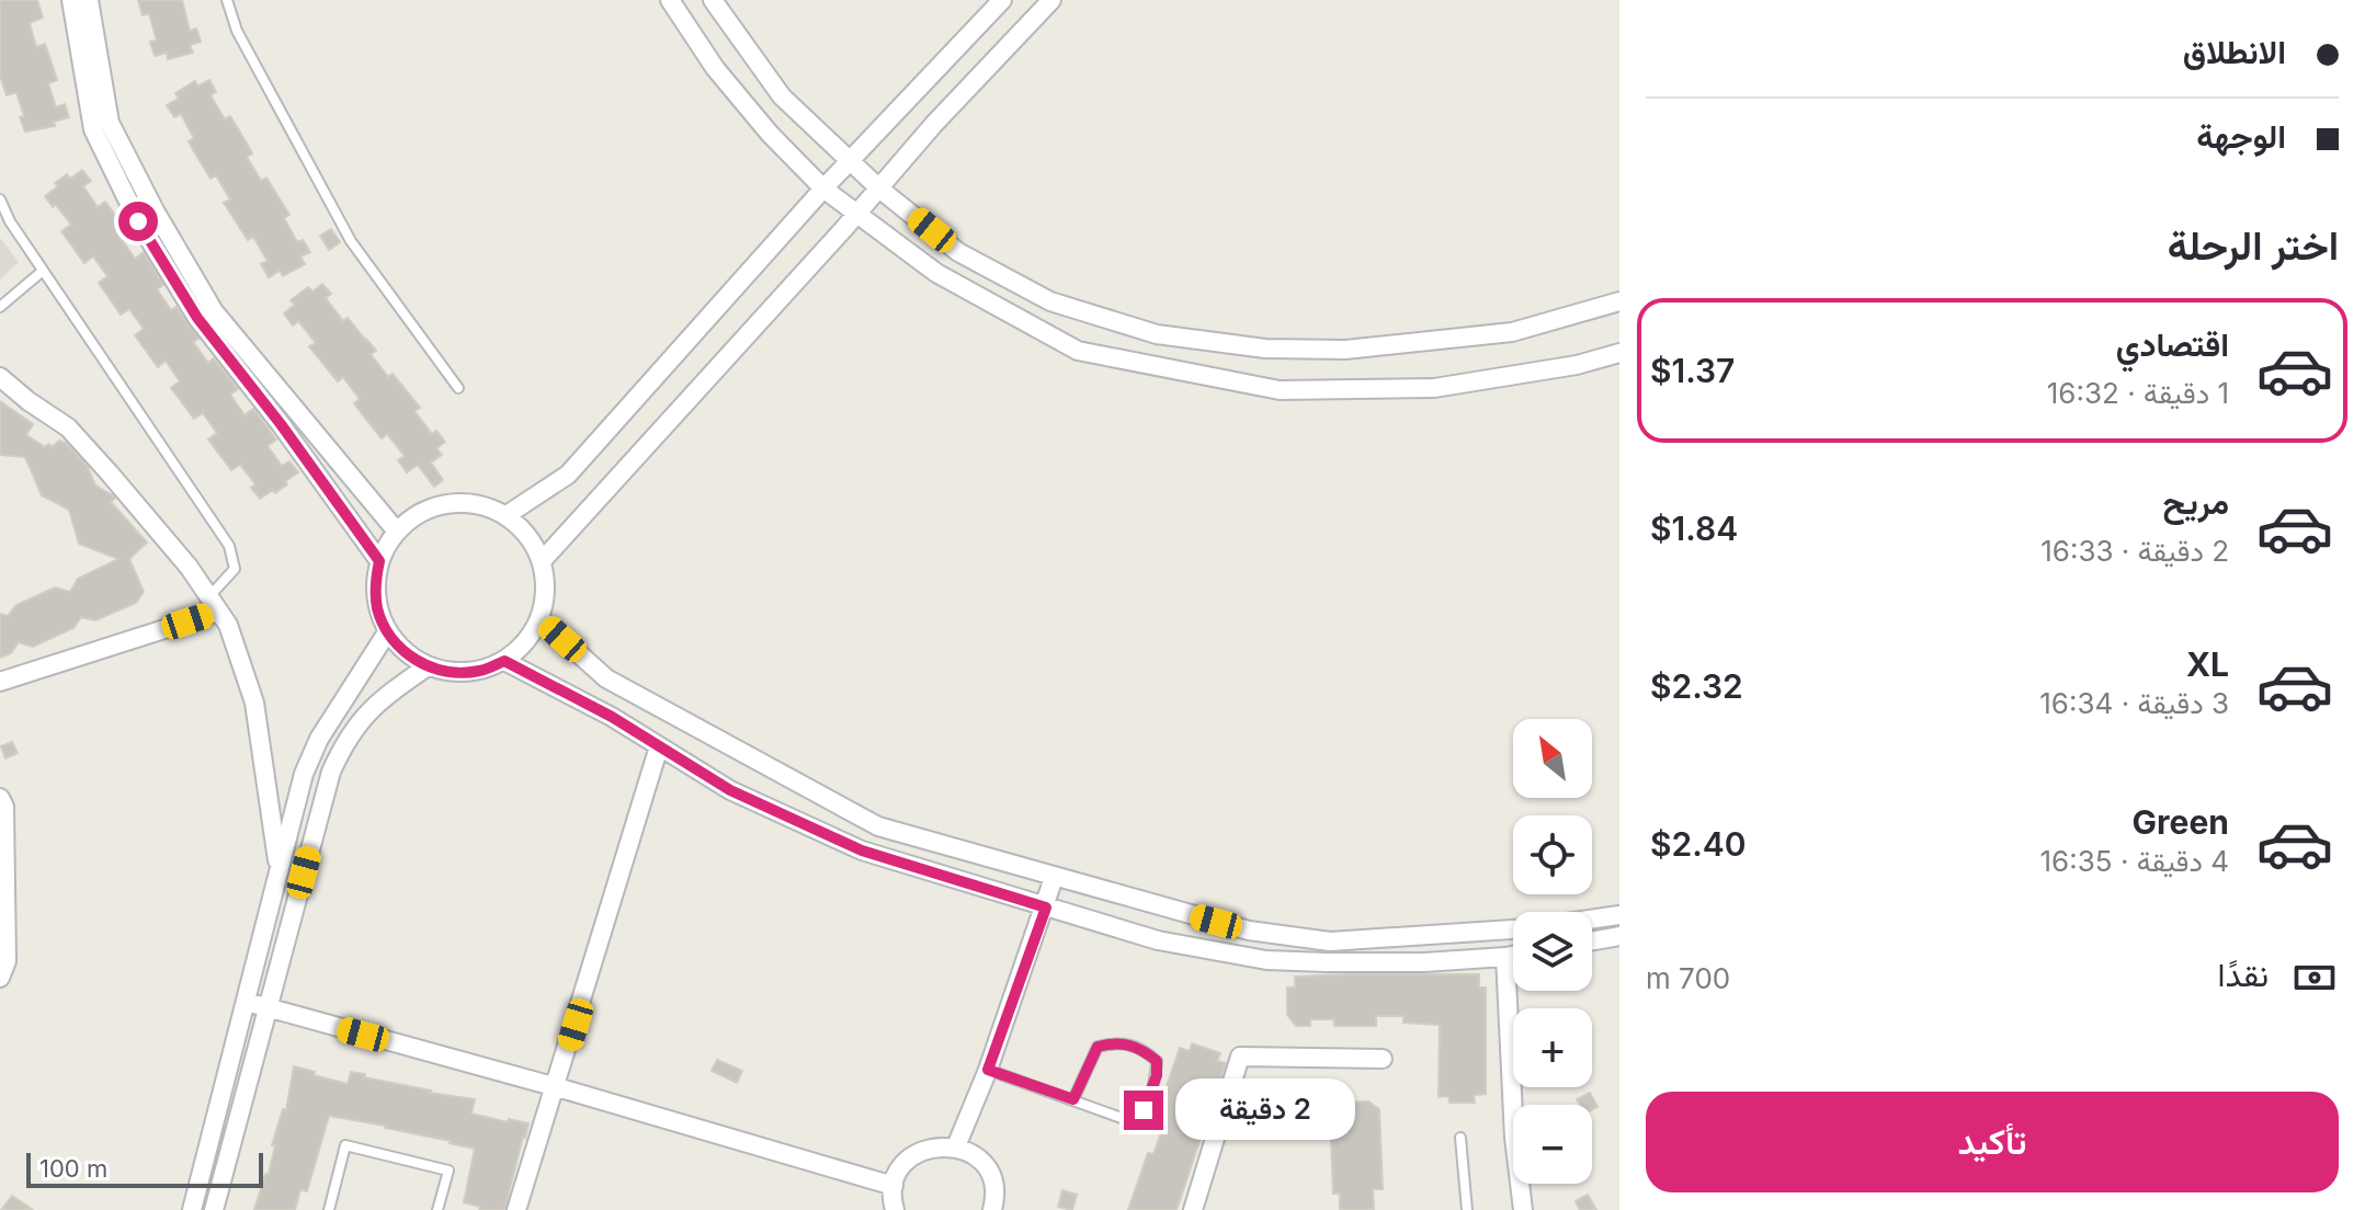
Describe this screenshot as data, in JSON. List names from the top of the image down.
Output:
{
  "scale_bar": "100 m",
  "north": "top left",
  "page": {
    "banner": ["الانطلاق", "الوجهة"],
    "heading": "اختر الرحلة",
    "list": [
      {
        "name": "اقتصادي",
        "note": "1 دقيقة · 16:32",
        "value": "$1.37"
      },
      {
        "name": "مريح",
        "note": "2 دقيقة · 16:33",
        "value": "$1.84"
      },
      {
        "name": "XL",
        "note": "3 دقيقة · 16:34",
        "value": "$2.32"
      },
      {
        "name": "Green",
        "note": "4 دقيقة · 16:35",
        "value": "$2.40"
      }
    ],
    "map_buttons": ["+", "−"],
    "pay": ["نقدًا", "700 m"],
    "buttons": "تأكيد",
    "bubble": "2 دقيقة",
    "scale": "100 m"
  }
}
